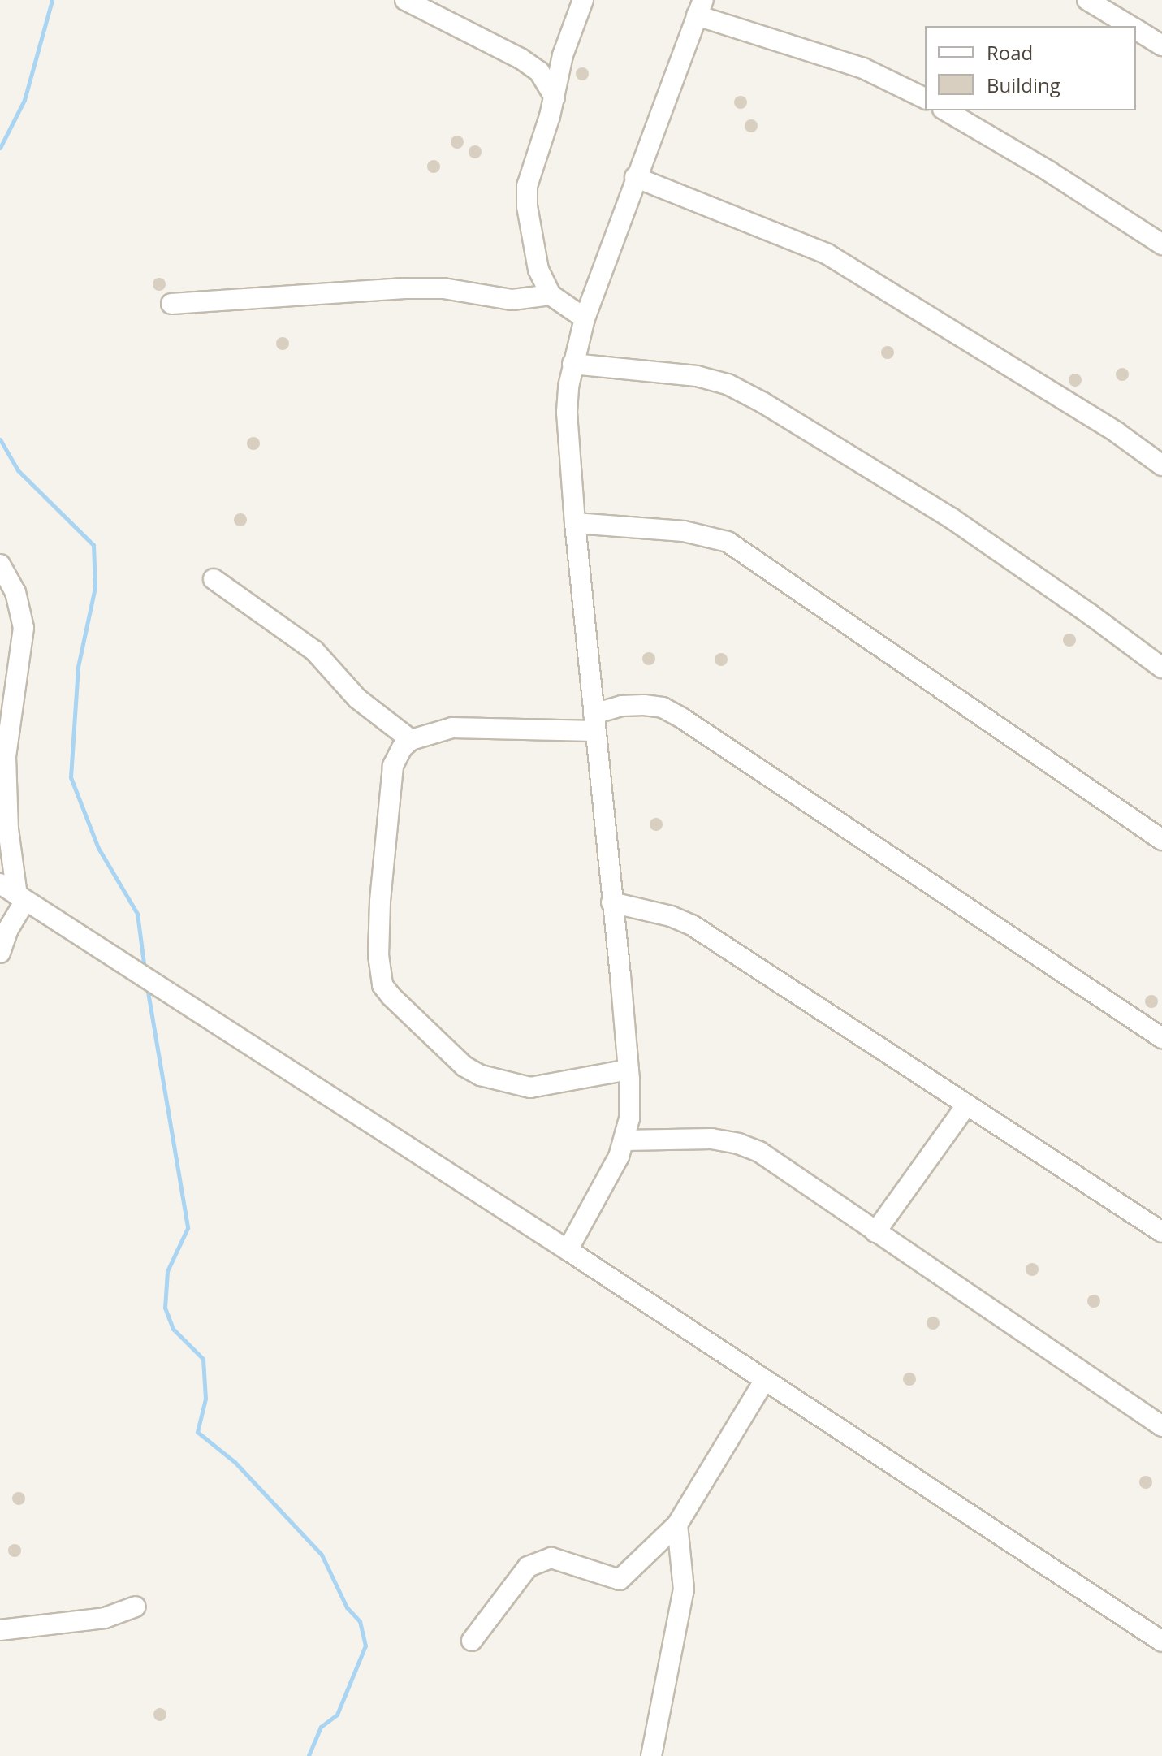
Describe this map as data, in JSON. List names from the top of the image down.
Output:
{
  "legend": ["Road", "Building"]
}
